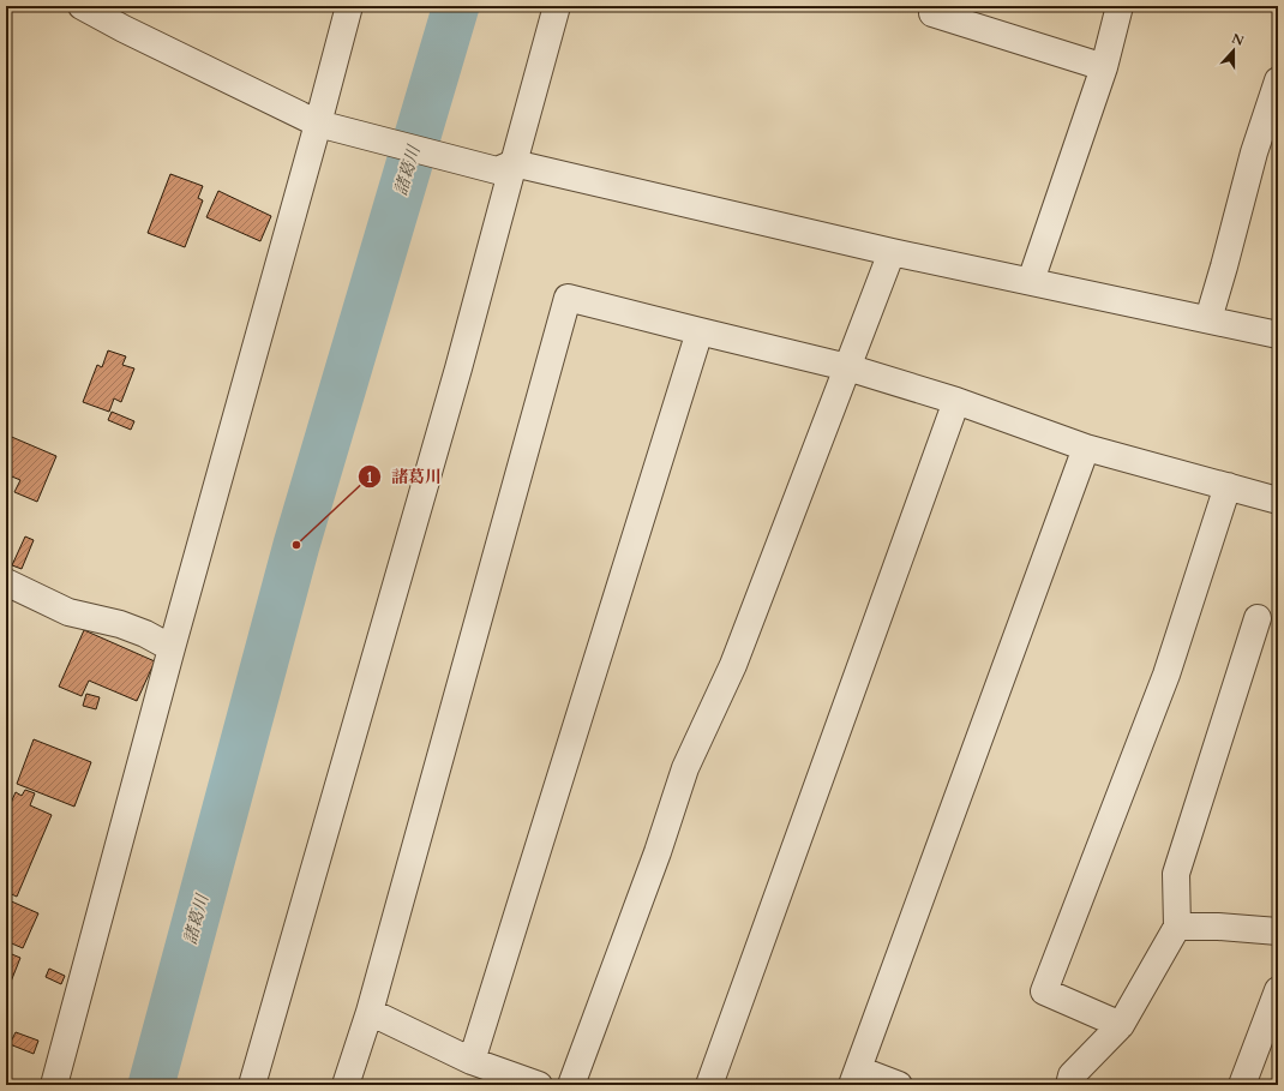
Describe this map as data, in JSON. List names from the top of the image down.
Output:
{
  "water": ["諸葛川"],
  "places": ["諸葛川"],
  "north": "top"
}
